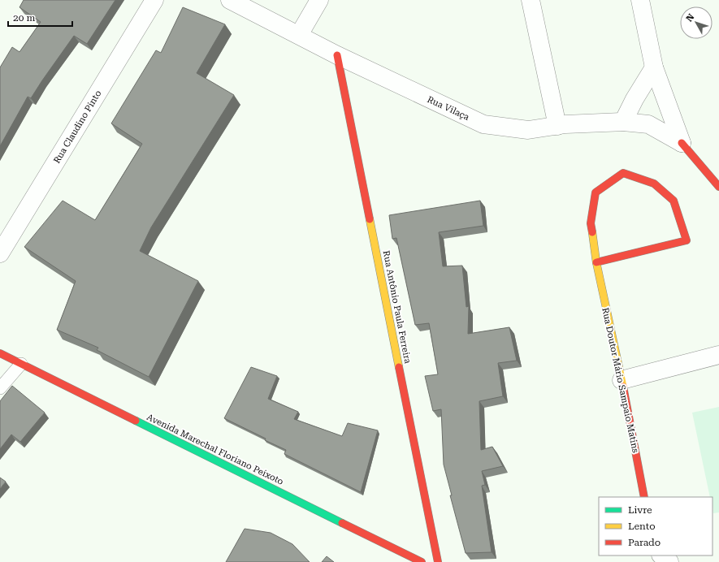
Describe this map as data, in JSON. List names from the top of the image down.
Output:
{
  "streets": {
    "main road": ["Rua Antônio Paula Ferreira", "Rua Doutor Mário Sampaio Matins", "Avenida Marechal Floriano Peixoto"],
    "street": ["Rua Vilaça", "Rua Claudino Pinto"]
  },
  "crossings": [
    ["Rua Vilaça", "Rua Antônio Paula Ferreira"]
  ],
  "legend": ["Livre", "Lento", "Parado"],
  "scale_bar": "20 m",
  "north": "top left"
}
